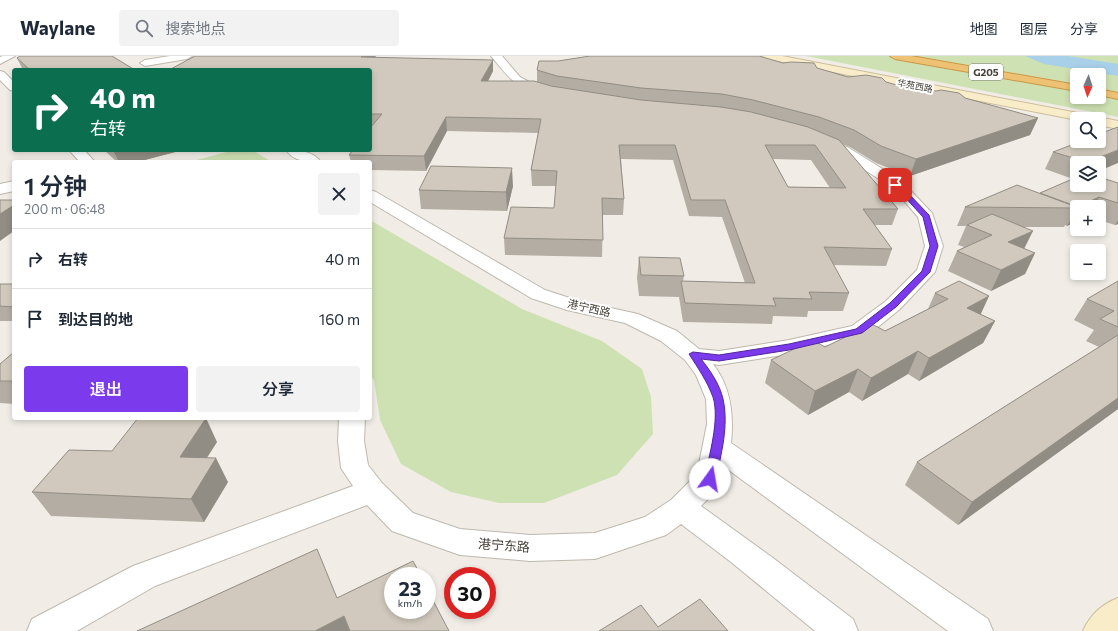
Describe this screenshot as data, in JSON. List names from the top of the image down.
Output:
{
  "streets": {
    "highway": ["G205"],
    "street": ["华苑西路", "港宁西路", "港宁东路"]
  },
  "crossings": [
    ["港宁西路", "港宁东路"]
  ],
  "north": "bottom",
  "page": {
    "header": "Waylane",
    "search": "搜索地点",
    "nav": ["地图", "图层", "分享"],
    "map_buttons": ["+", "−"],
    "turn": ["40 m", "右转"],
    "heading": ["1 分钟", "200 m · 06:48"],
    "list": [
      {
        "name": "右转",
        "value": "40 m"
      },
      {
        "name": "到达目的地",
        "value": "160 m"
      }
    ],
    "buttons": ["退出", "分享"],
    "speed": "23 km/h",
    "limit": "30"
  }
}
